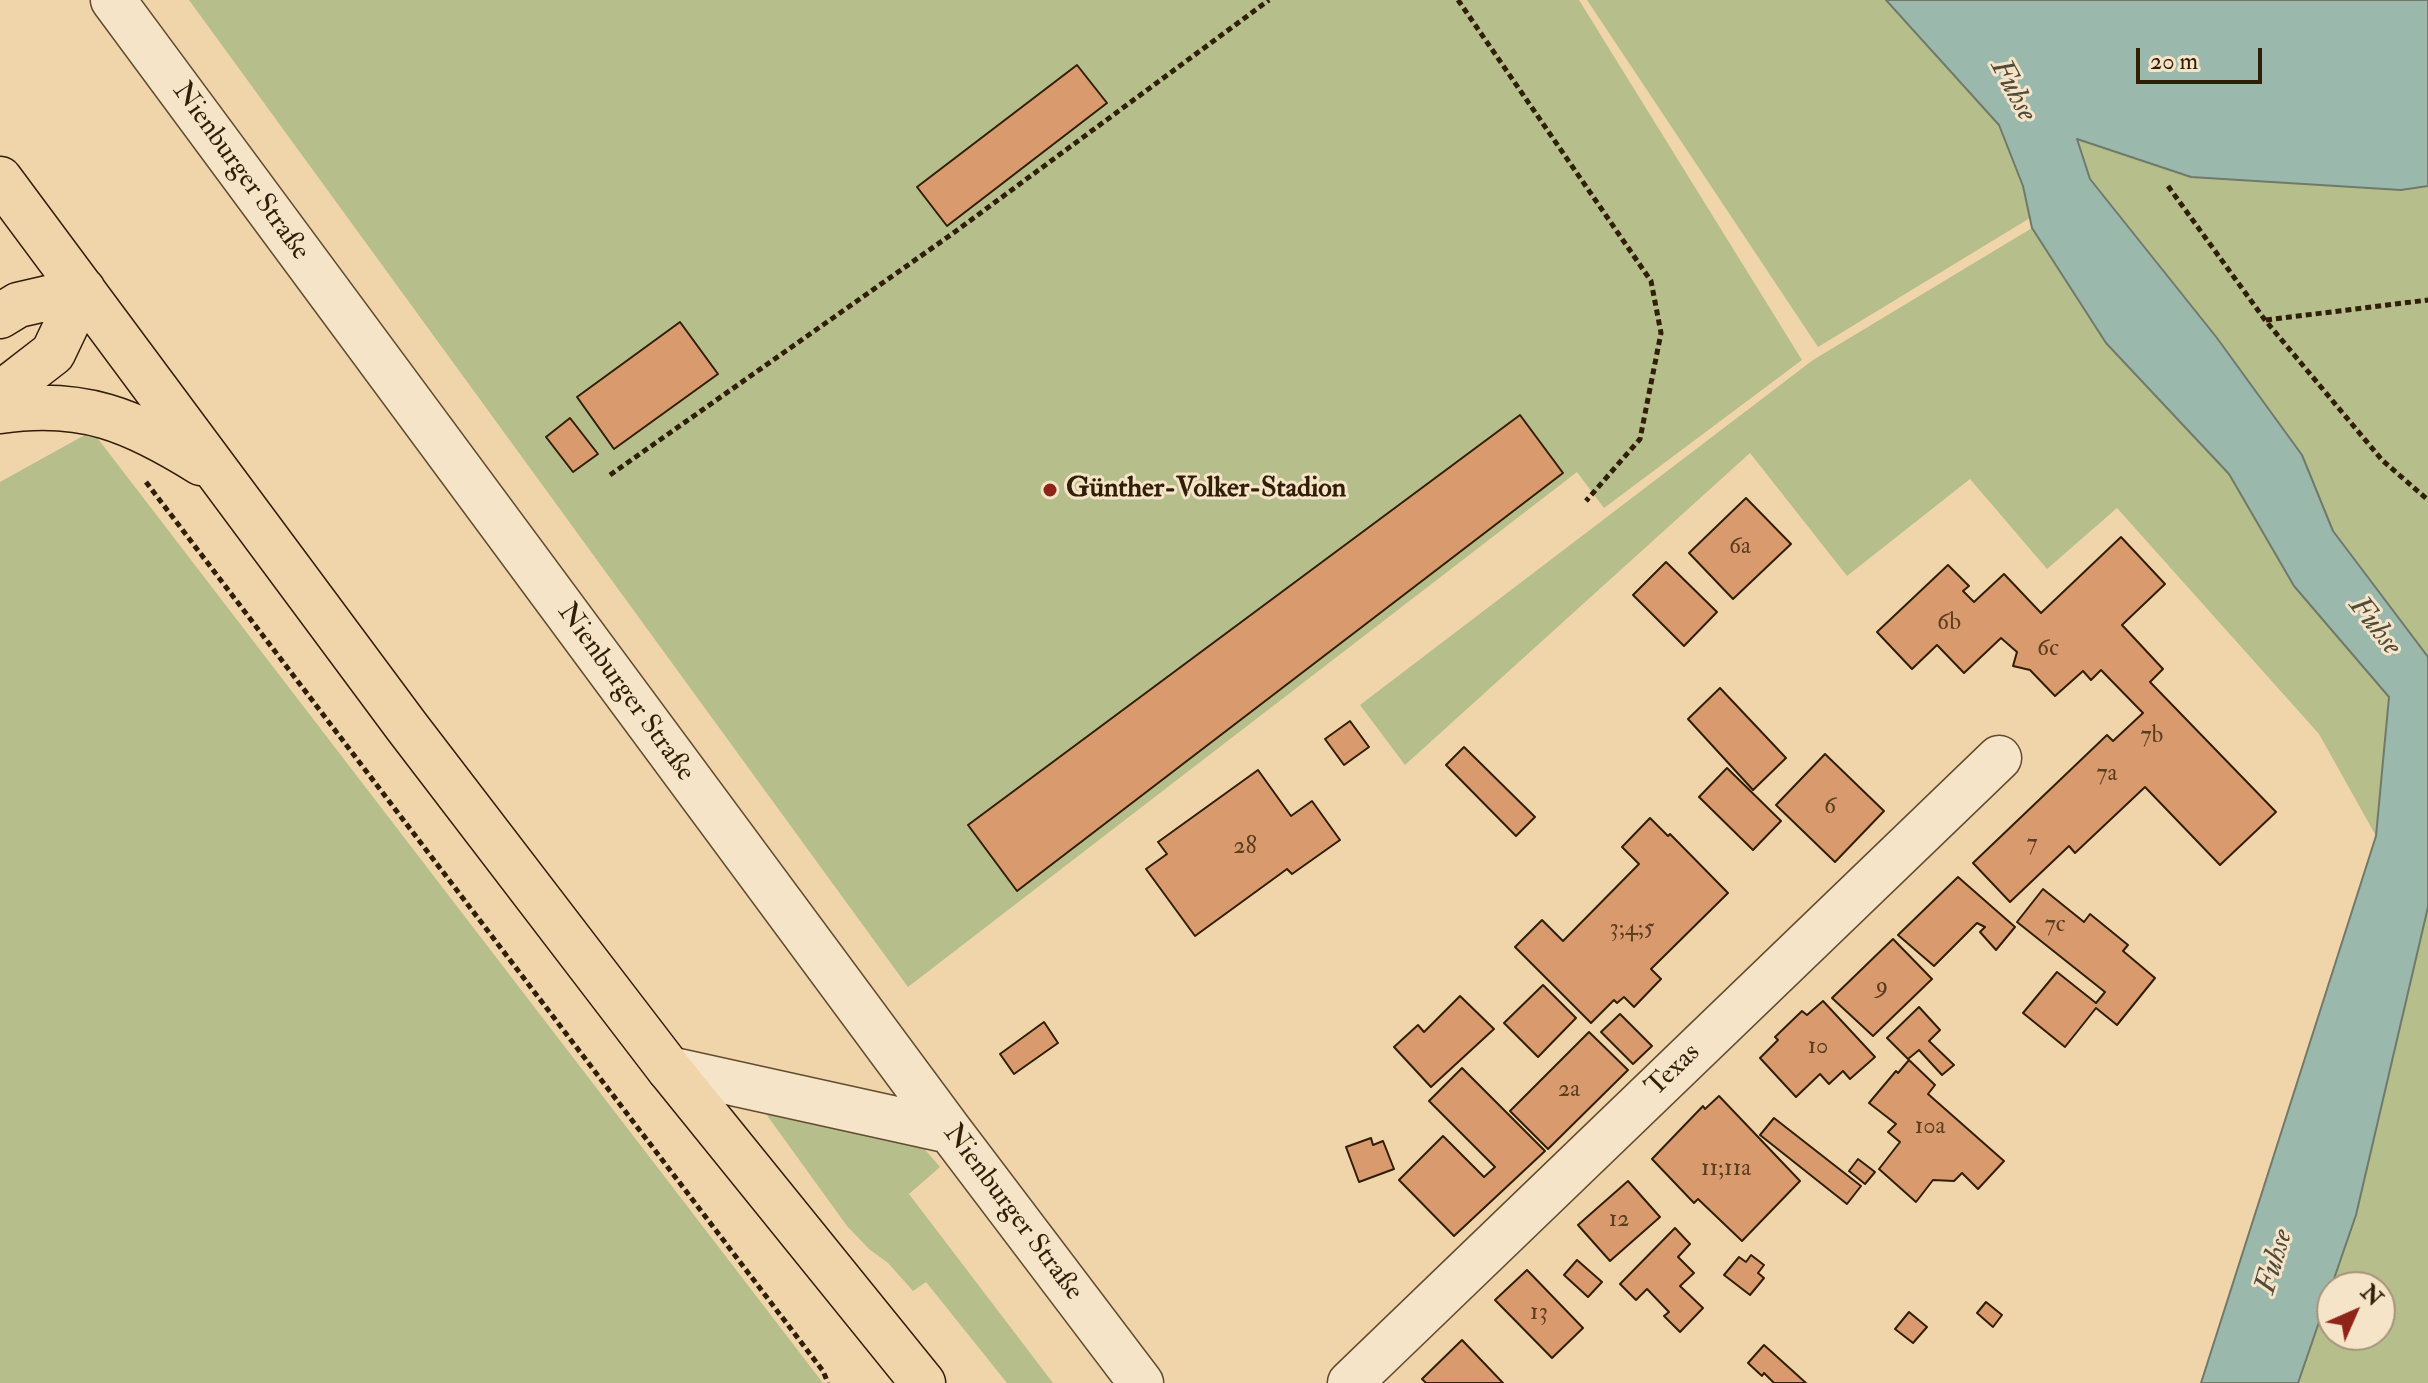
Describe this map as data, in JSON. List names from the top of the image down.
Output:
{
  "streets": {
    "street": ["Nienburger Straße", "Texas"]
  },
  "water": ["Fuhse"],
  "places": ["Günther-Volker-Stadion"],
  "house_numbers": [
    "6a",
    "6b",
    "6c",
    "7b",
    "7a",
    "6",
    "7",
    "28",
    "7c",
    "3;4;5",
    "9",
    "10",
    "2a",
    "10a",
    "11;11a",
    "12",
    "13"
  ],
  "scale_bar": "20 m",
  "north": "top right"
}
